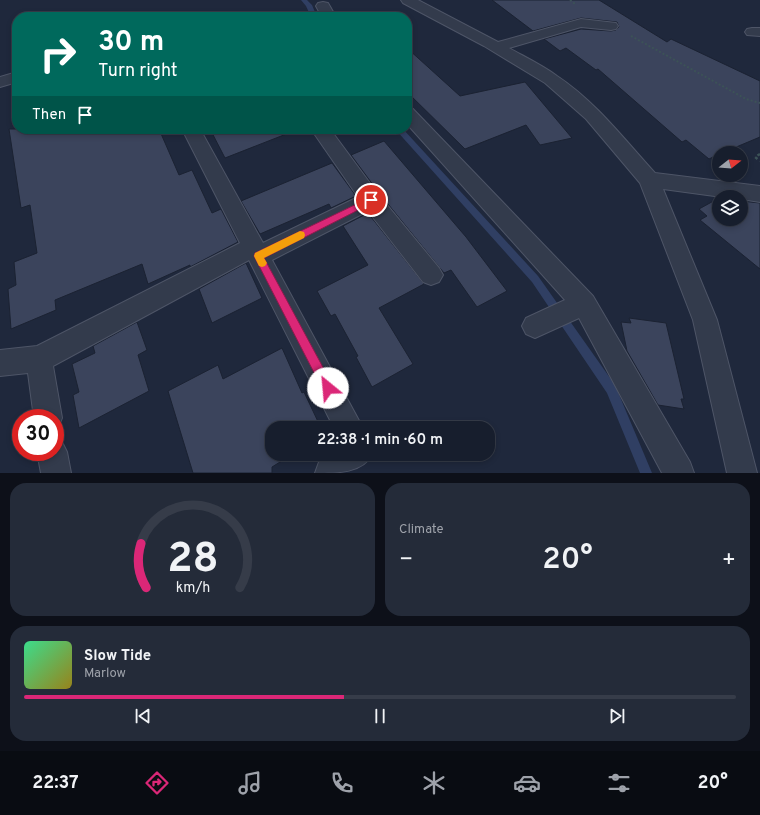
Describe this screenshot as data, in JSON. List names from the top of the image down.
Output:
{
  "north": "right",
  "page": {
    "turn": ["30 m", "Turn right"],
    "then": "Then",
    "limit": "30",
    "trip": "22:38 · 1 min · 60 m",
    "tile": "Climate",
    "heat": ["−", "20°", "+"],
    "song": ["Slow Tide", "Marlow"],
    "tabs": ["22:37", "20°"],
    "gauge": ["28", "km/h"]
  }
}
